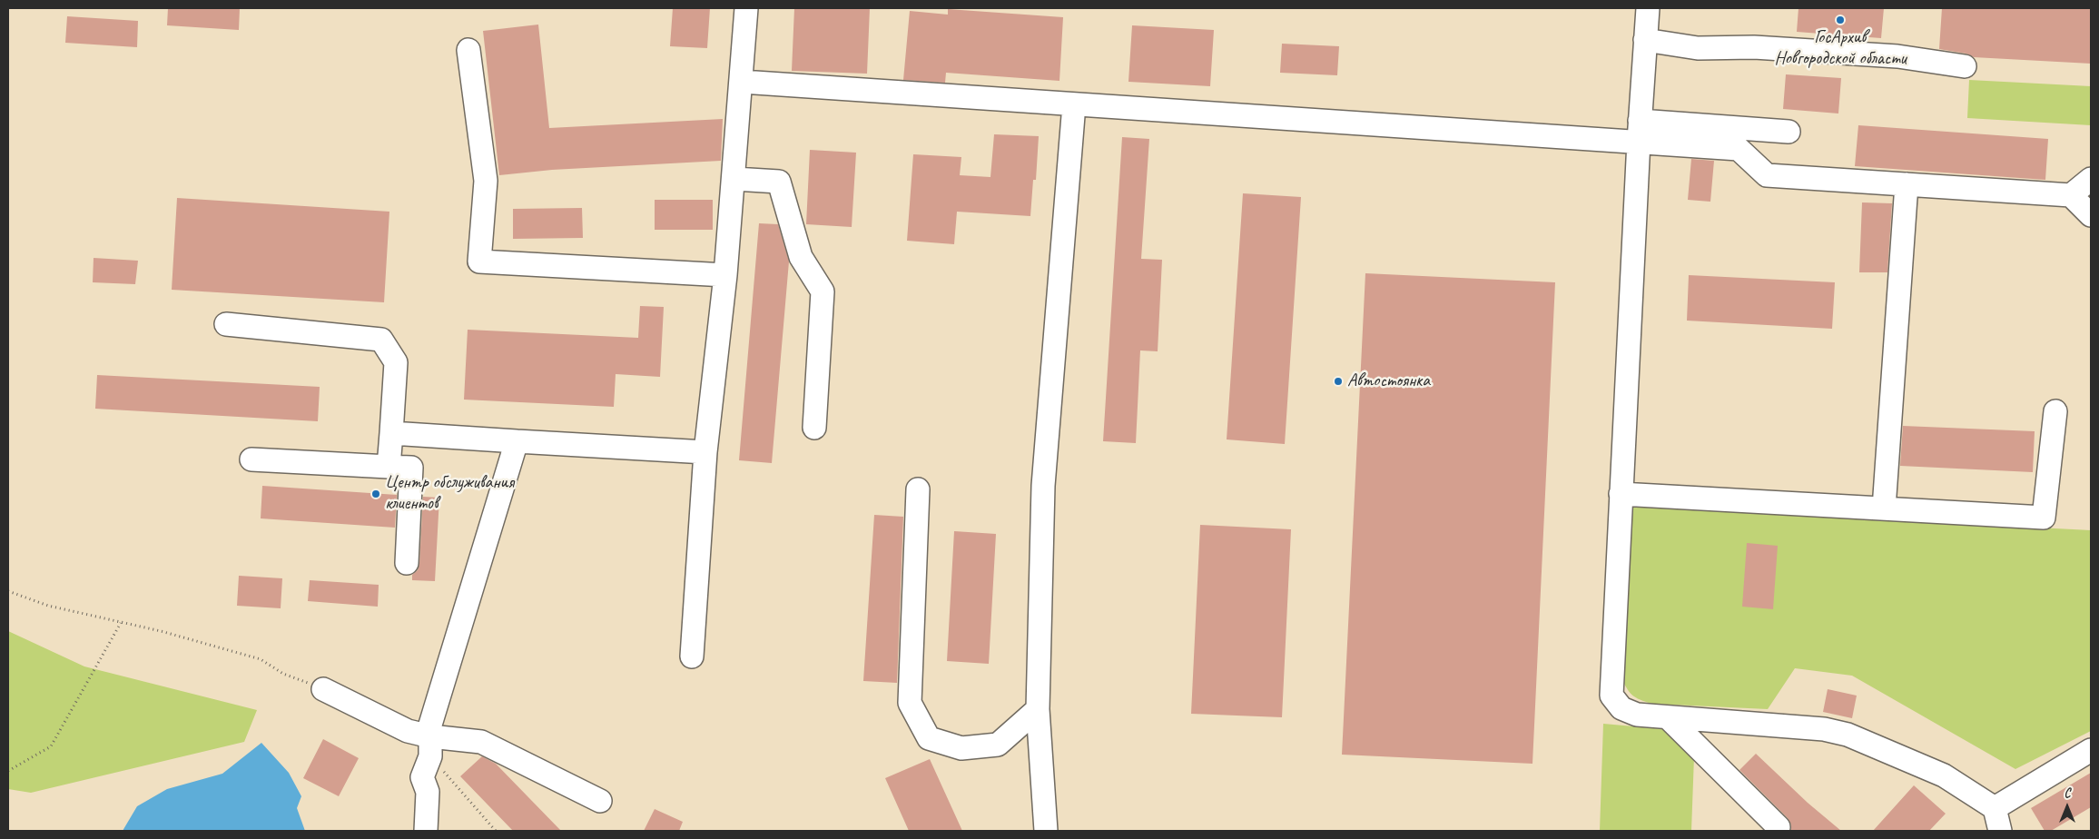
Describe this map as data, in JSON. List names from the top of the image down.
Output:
{
  "places": ["ГосАрхив Новгородской области", "Автостоянка", "Центр обслуживания клиентов"],
  "north": "top"
}
